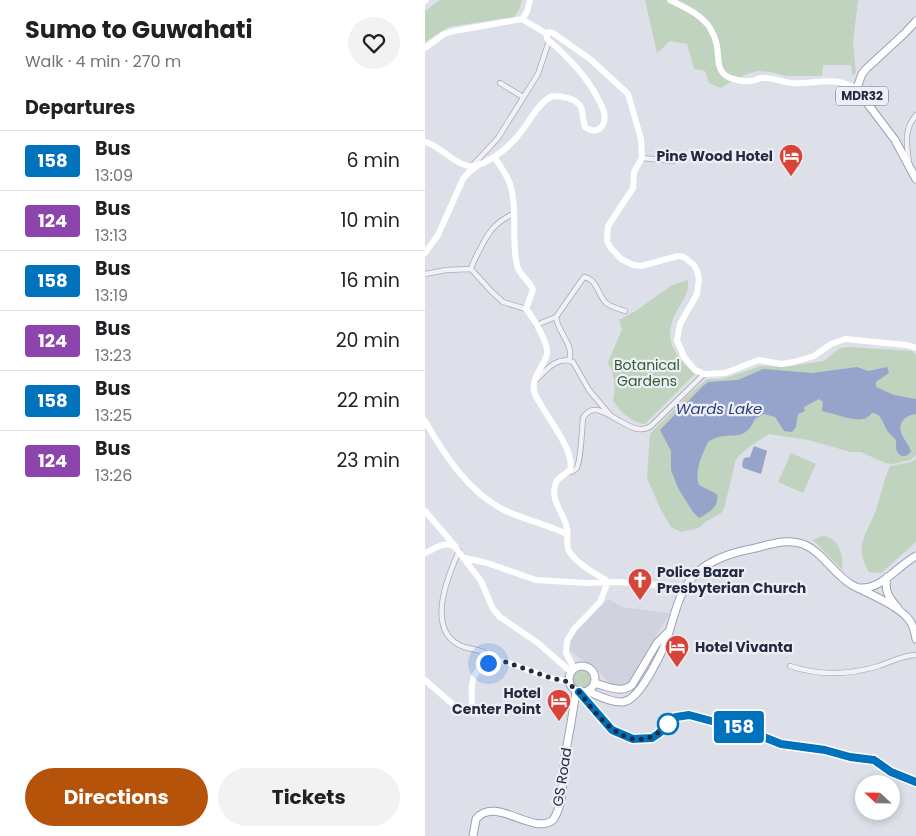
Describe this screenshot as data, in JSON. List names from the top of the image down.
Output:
{
  "streets": {
    "main road": ["MDR32", "GS Road"]
  },
  "water": ["Wards Lake"],
  "parks": ["Botanical Gardens"],
  "places": {
    "hotel": ["Pine Wood Hotel", "Hotel Vivanta", "Hotel Center Point"],
    "church": ["Police Bazar Presbyterian Church"]
  },
  "lines": ["bus line 158"],
  "north": "left",
  "page": {
    "heading": [
      ["Sumo to Guwahati", "Walk · 4 min · 270 m"],
      "Departures"
    ],
    "on_map": "158",
    "list": [
      {
        "mark": "158",
        "name": "Bus",
        "note": "13:09",
        "value": "6 min"
      },
      {
        "mark": "124",
        "name": "Bus",
        "note": "13:13",
        "value": "10 min"
      },
      {
        "mark": "158",
        "name": "Bus",
        "note": "13:19",
        "value": "16 min"
      },
      {
        "mark": "124",
        "name": "Bus",
        "note": "13:23",
        "value": "20 min"
      },
      {
        "mark": "158",
        "name": "Bus",
        "note": "13:25",
        "value": "22 min"
      },
      {
        "mark": "124",
        "name": "Bus",
        "note": "13:26",
        "value": "23 min"
      }
    ],
    "buttons": ["Directions", "Tickets"]
  }
}
